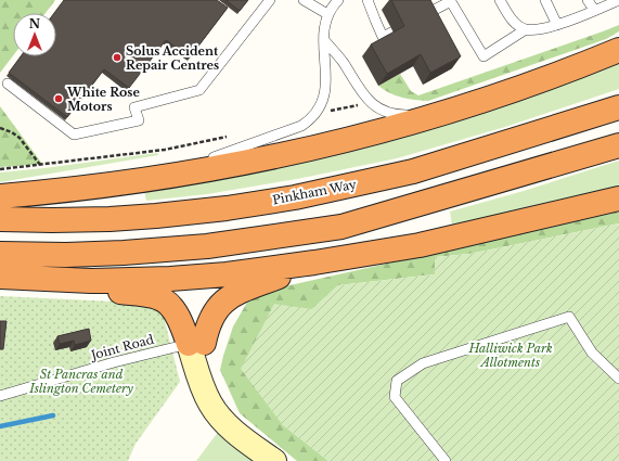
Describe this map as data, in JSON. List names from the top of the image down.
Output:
{
  "streets": {
    "highway": ["Pinkham Way"],
    "lane": ["Joint Road"]
  },
  "parks": ["Halliwick Park Allotments", "St Pancras and Islington Cemetery"],
  "places": ["Solus Accident Repair Centres", "White Rose Motors"],
  "north": "top"
}
